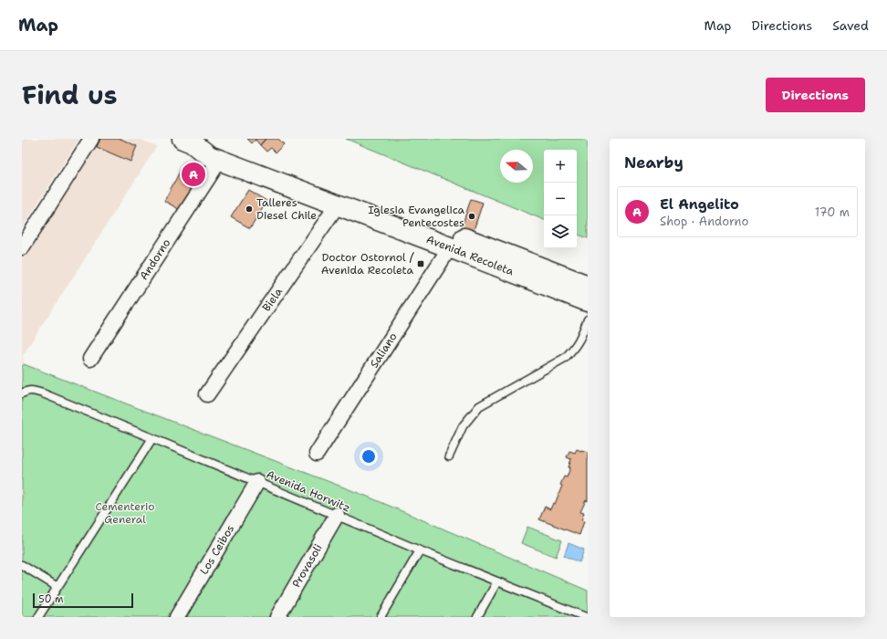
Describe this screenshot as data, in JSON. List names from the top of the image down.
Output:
{
  "streets": {
    "main road": ["Avenida Recoleta"],
    "street": [
      "Andorno",
      "Biela",
      "Saliano",
      "Los Ceibos",
      "Provasoli"
    ],
    "lane": ["Avenida Horwitz"]
  },
  "crossings": [
    ["Avenida Recoleta", "Andorno"],
    ["Avenida Recoleta", "Biela"],
    ["Avenida Recoleta", "Saliano"],
    ["Avenida Horwitz", "Los Ceibos"],
    ["Avenida Horwitz", "Provasoli"]
  ],
  "parks": ["Cementerio General"],
  "places": {
    "other": ["Talleres Diesel Chile", "Iglesia Evangelica Pentecostes"],
    "transit": ["Doctor Ostornol / Avenida Recoleta"]
  },
  "scale_bar": "50 m",
  "north": "left",
  "page": {
    "header": "Map",
    "nav": ["Map", "Directions", "Saved"],
    "title": "Find us",
    "buttons": "Directions",
    "heading": "Nearby",
    "map_buttons": ["+", "−"],
    "pins": "A",
    "list": [
      {
        "mark": "A",
        "name": "El Angelito",
        "note": "Shop · Andorno",
        "value": "170 m"
      }
    ],
    "scale": "50 m"
  }
}
